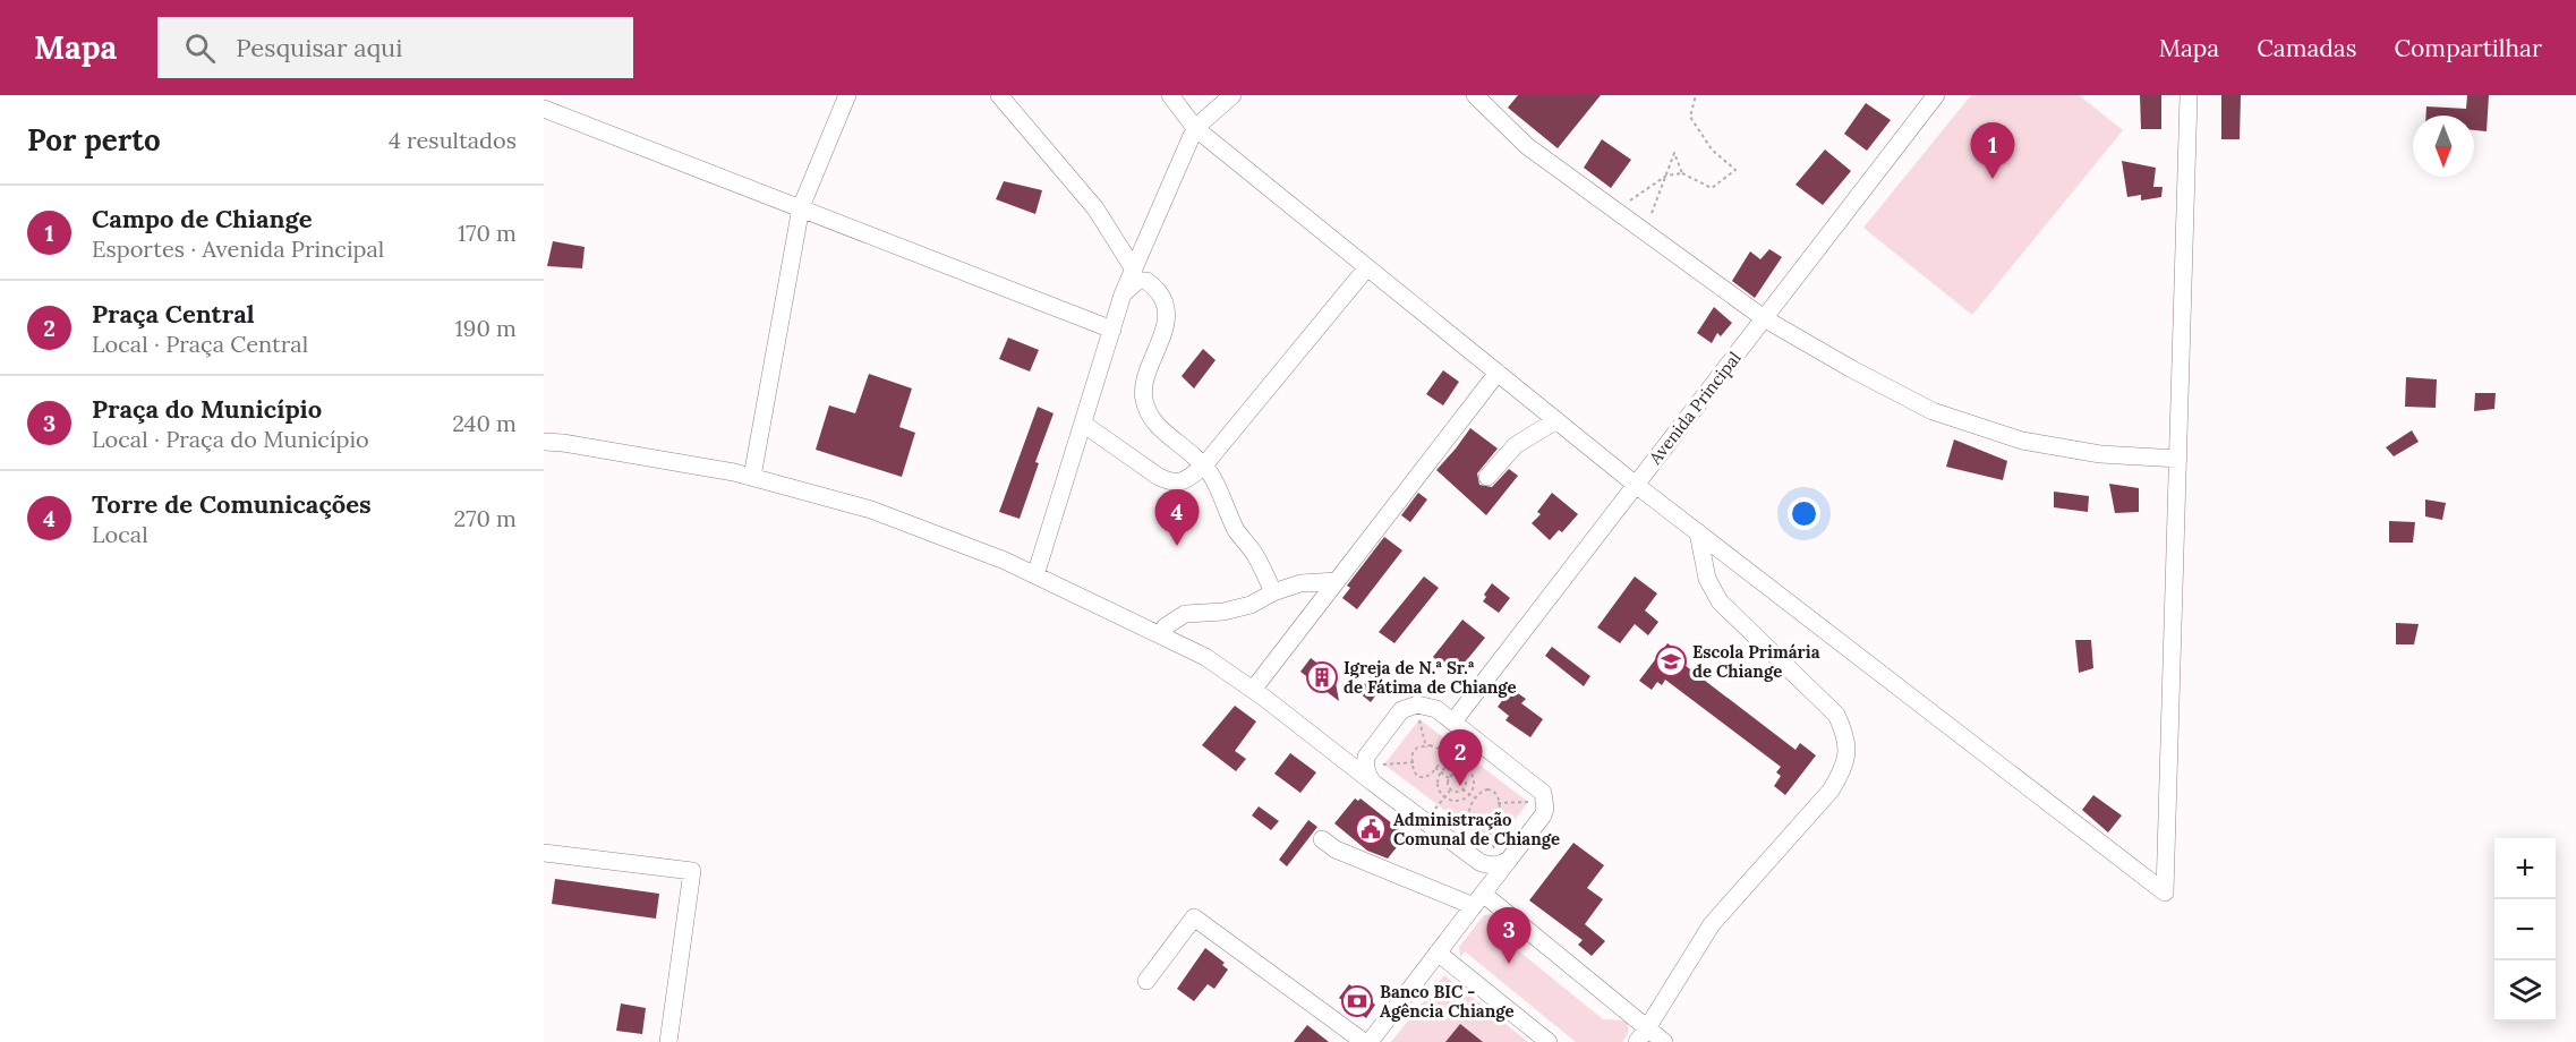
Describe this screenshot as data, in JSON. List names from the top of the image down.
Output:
{
  "streets": {
    "street": ["Avenida Principal"]
  },
  "places": {
    "school or university": ["Escola Primária de Chiange"],
    "building": ["Igreja de N.ª Sr.ª de Fátima de Chiange"],
    "public building": ["Administração Comunal de Chiange"],
    "bank": ["Banco BIC - Agência Chiange"]
  },
  "north": "bottom",
  "page": {
    "header": "Mapa",
    "search": "Pesquisar aqui",
    "nav": ["Mapa", "Camadas", "Compartilhar"],
    "heading": ["Por perto", "4 resultados"],
    "pins": [
      "1",
      "4",
      "2",
      "3"
    ],
    "list": [
      {
        "mark": "1",
        "name": "Campo de Chiange",
        "note": "Esportes · Avenida Principal",
        "value": "170 m"
      },
      {
        "mark": "2",
        "name": "Praça Central",
        "note": "Local · Praça Central",
        "value": "190 m"
      },
      {
        "mark": "3",
        "name": "Praça do Município",
        "note": "Local · Praça do Município",
        "value": "240 m"
      },
      {
        "mark": "4",
        "name": "Torre de Comunicações",
        "note": "Local",
        "value": "270 m"
      }
    ],
    "map_buttons": ["+", "−"]
  }
}
